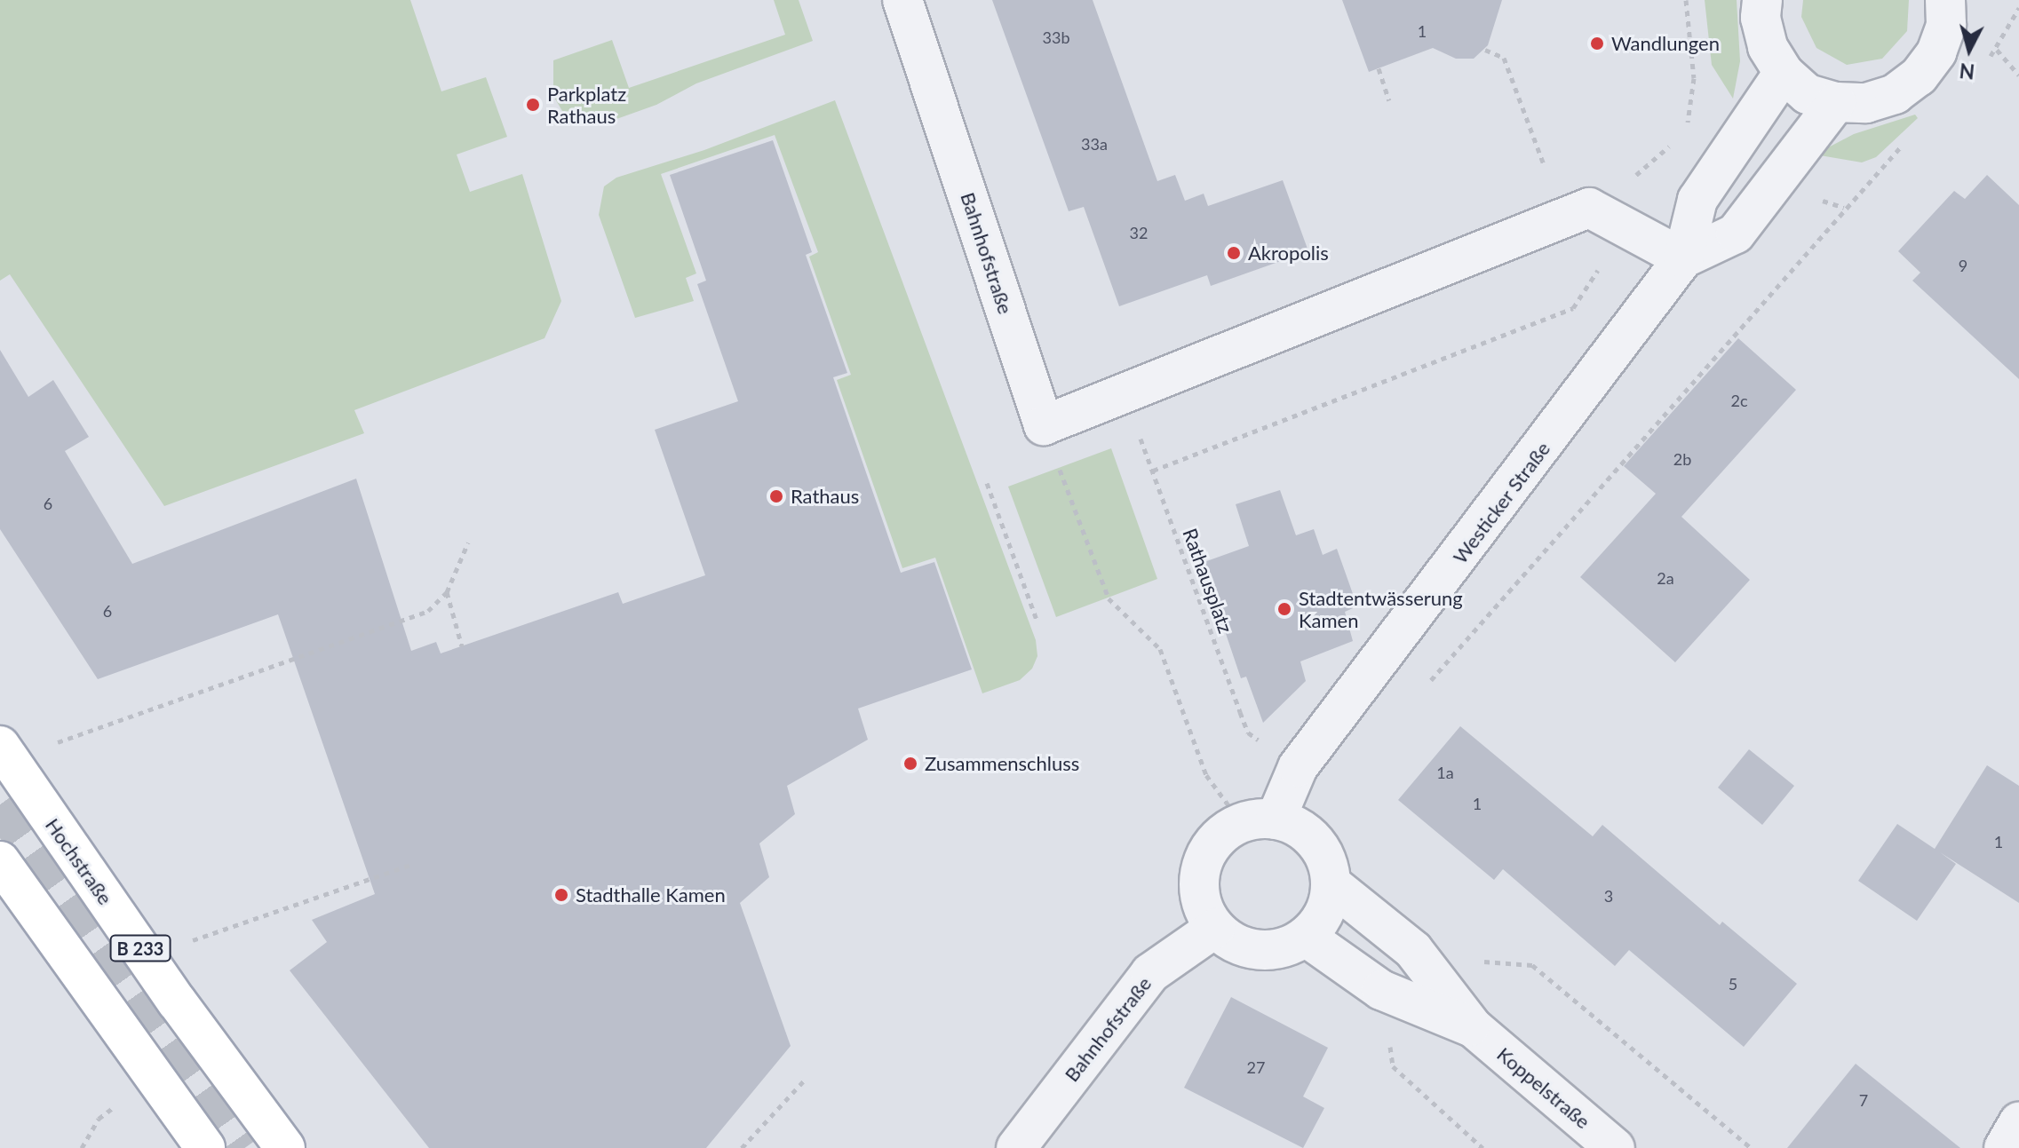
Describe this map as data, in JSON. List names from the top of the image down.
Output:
{
  "streets": {
    "main road": ["Hochstraße", "B 233"],
    "street": ["Bahnhofstraße", "Westicker Straße", "Koppelstraße"],
    "path": ["Rathausplatz"]
  },
  "crossings": [
    ["Bahnhofstraße", "Westicker Straße"],
    ["Bahnhofstraße", "Rathausplatz"],
    ["Bahnhofstraße", "Koppelstraße"],
    ["Westicker Straße", "Koppelstraße"]
  ],
  "places": [
    "Wandlungen",
    "Parkplatz Rathaus",
    "Akropolis",
    "Rathaus",
    "Stadtentwässerung Kamen",
    "Zusammenschluss",
    "Stadthalle Kamen"
  ],
  "house_numbers": [
    "1",
    "33b",
    "33a",
    "32",
    "9",
    "2c",
    "2b",
    "6",
    "2a",
    "6",
    "1a",
    "1",
    "1",
    "3",
    "5",
    "27",
    "7"
  ],
  "north": "bottom"
}
